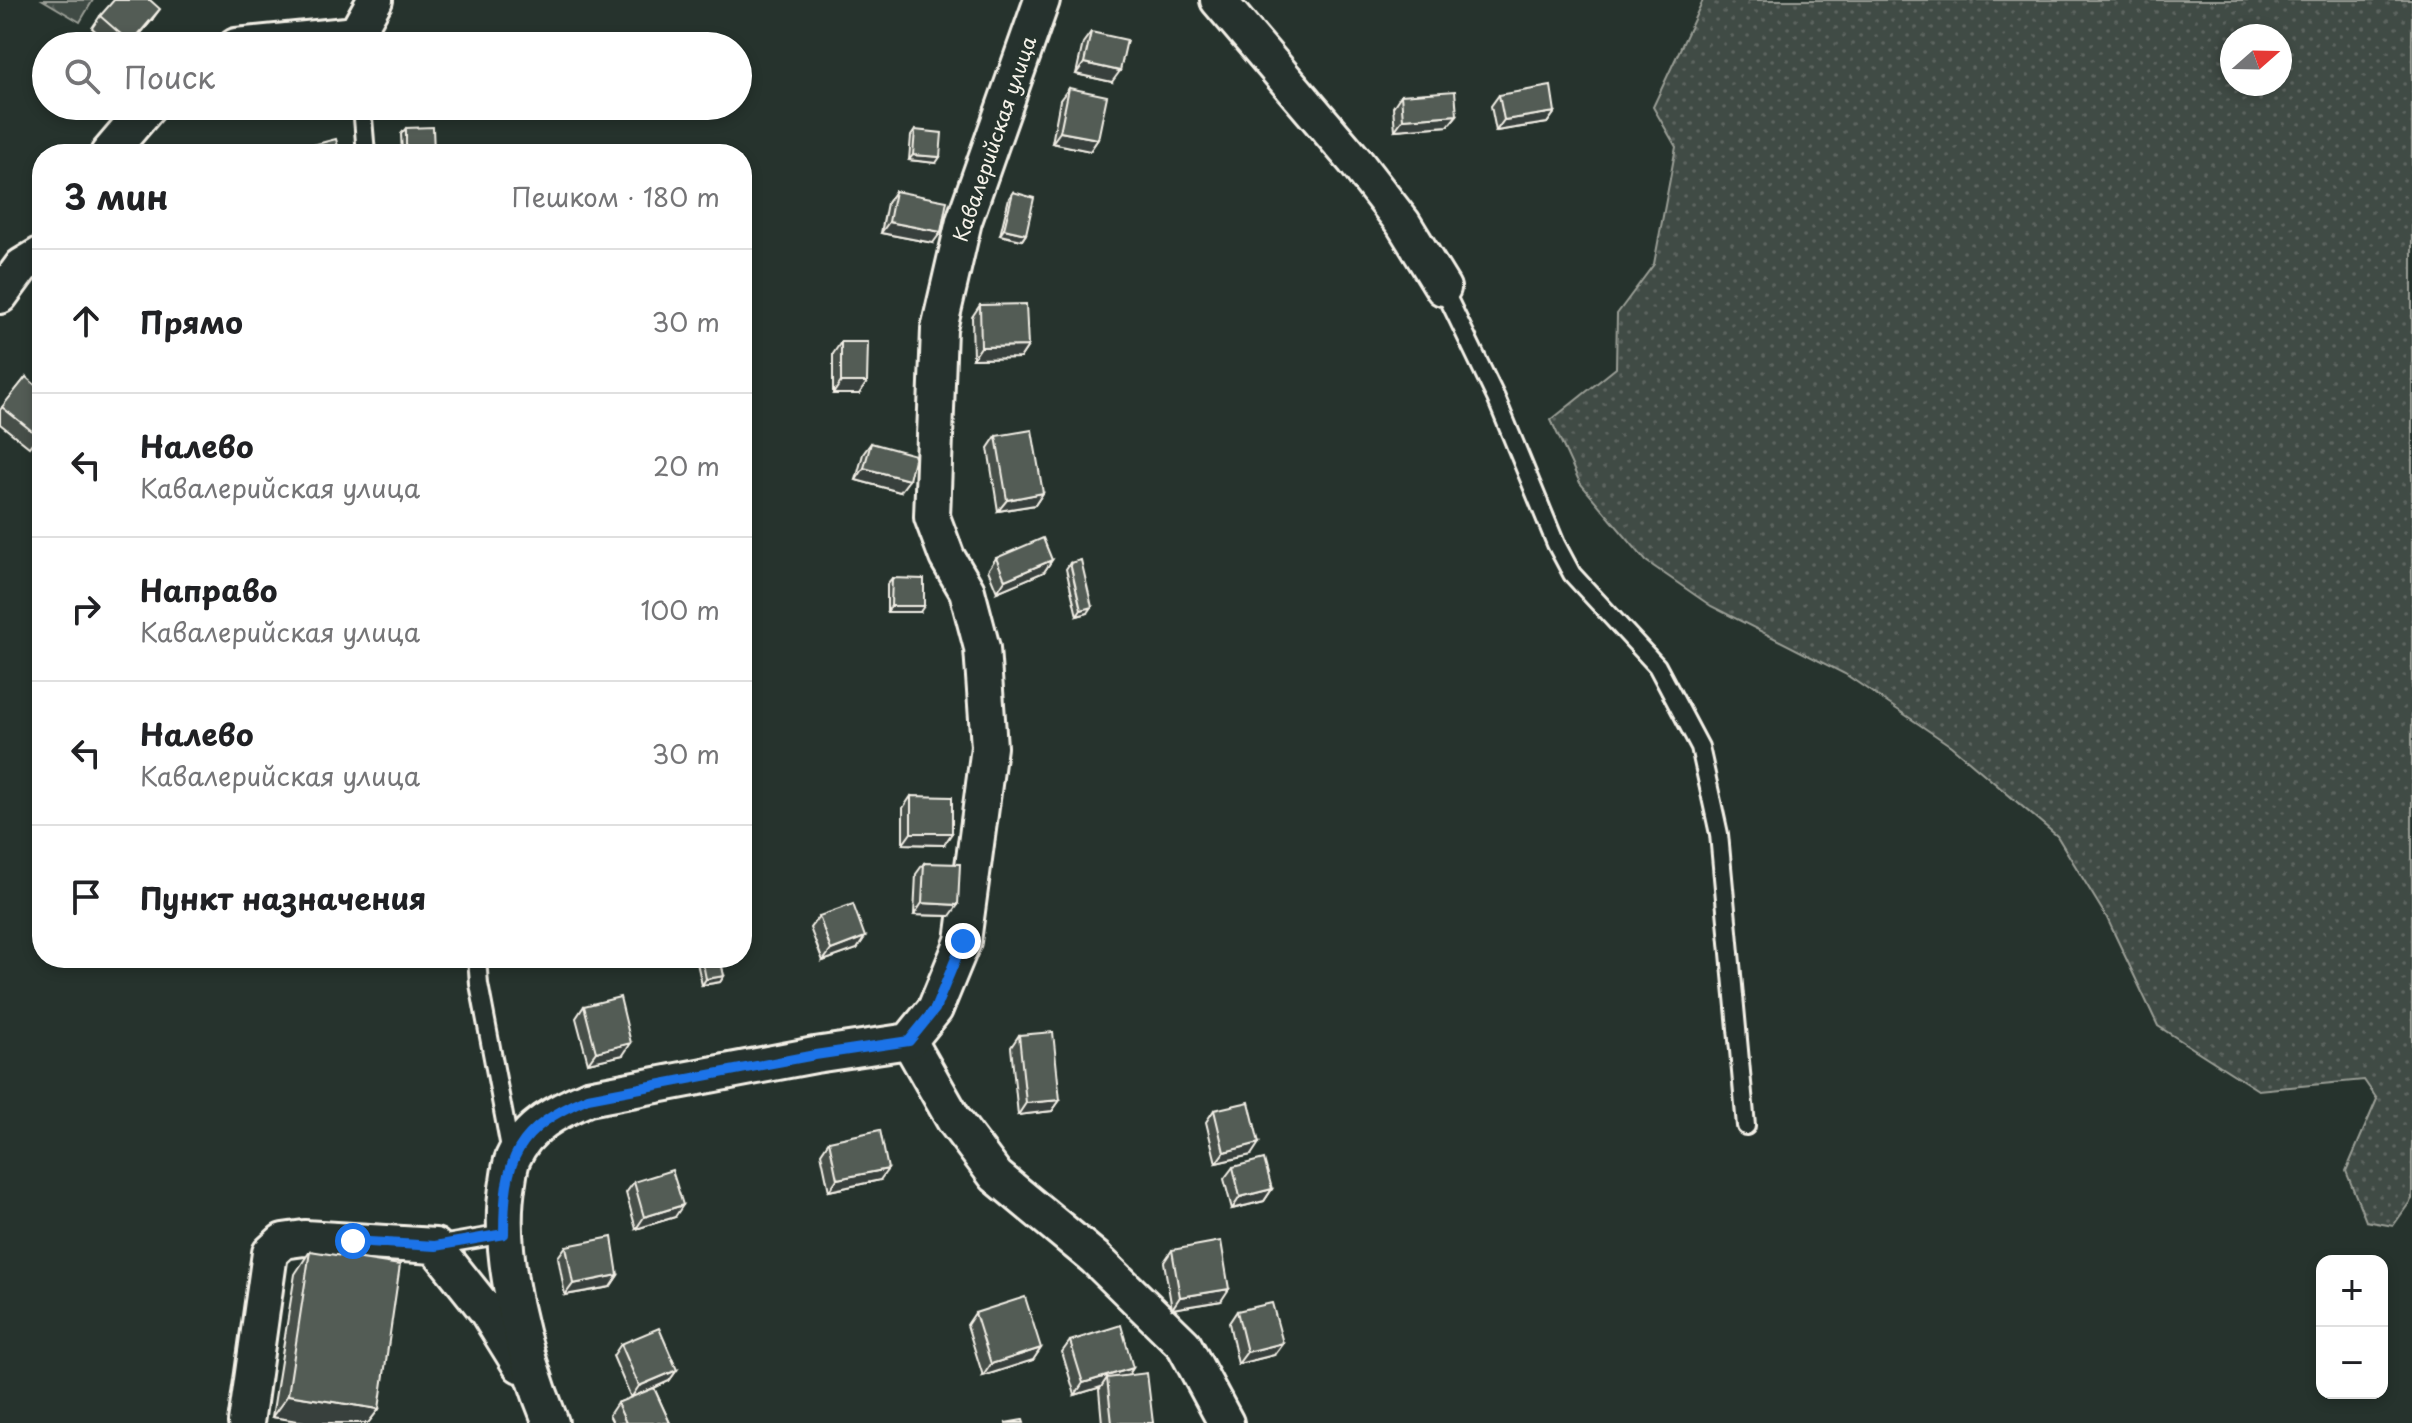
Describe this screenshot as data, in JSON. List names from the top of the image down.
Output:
{
  "streets": {
    "street": ["Кавалерийская улица"]
  },
  "north": "right",
  "page": {
    "search": "Поиск",
    "heading": ["3 мин", "Пешком · 180 m"],
    "list": [
      ["Прямо", "30 m"],
      ["Налево", "Кавалерийская улица", "20 m"],
      ["Направо", "Кавалерийская улица", "100 m"],
      ["Налево", "Кавалерийская улица", "30 m"],
      "Пункт назначения"
    ],
    "map_buttons": ["+", "−"]
  }
}
